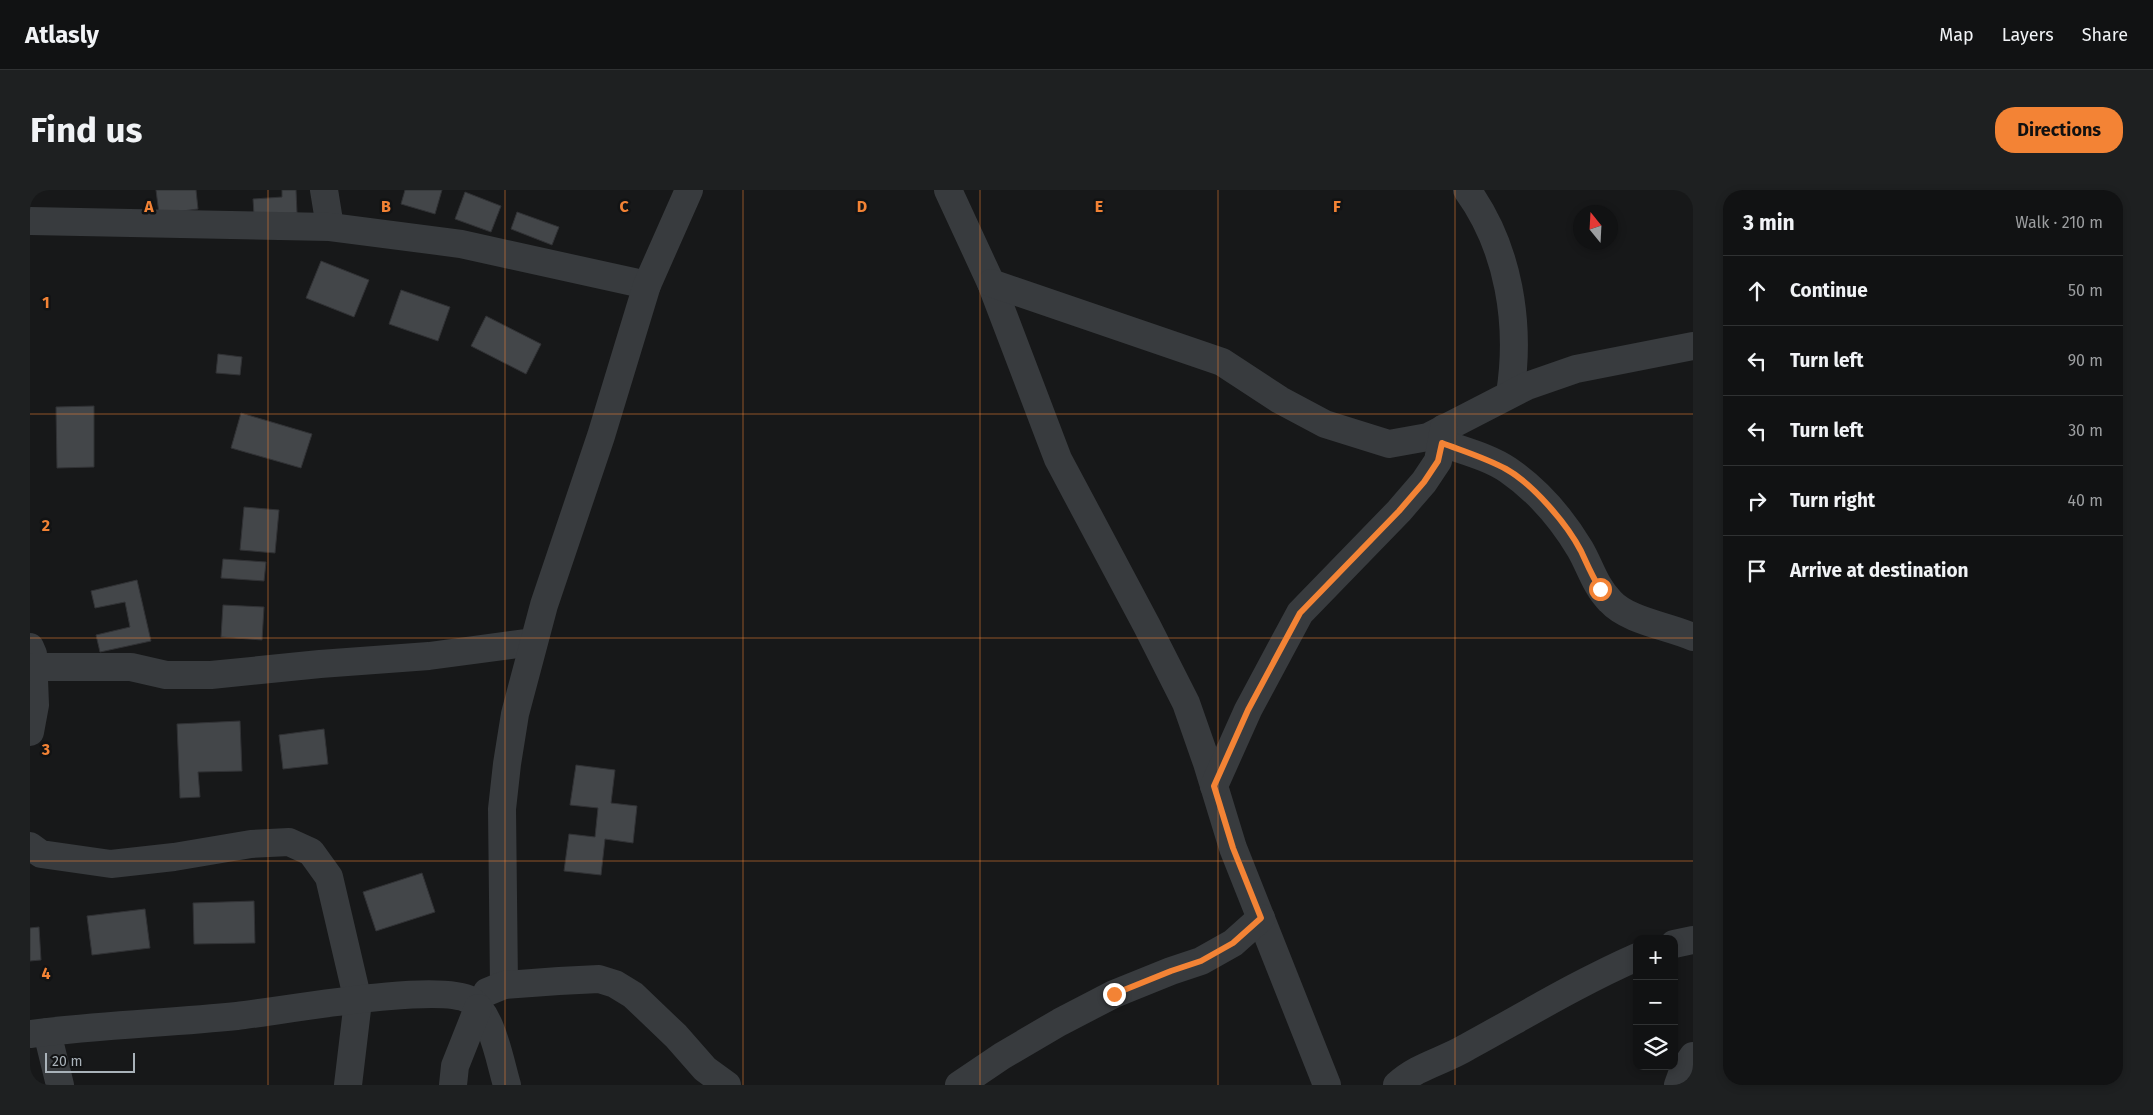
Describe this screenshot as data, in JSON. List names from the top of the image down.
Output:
{
  "scale_bar": "20 m",
  "north": "top",
  "page": {
    "header": "Atlasly",
    "nav": ["Map", "Layers", "Share"],
    "buttons": "Directions",
    "title": "Find us",
    "heading": ["3 min", "Walk · 210 m"],
    "list": [
      ["Continue", "50 m"],
      ["Turn left", "90 m"],
      ["Turn left", "30 m"],
      ["Turn right", "40 m"],
      "Arrive at destination"
    ],
    "map_buttons": ["+", "−"],
    "scale": "20 m"
  },
  "grid": {
    "columns": [
      "A",
      "B",
      "C",
      "D",
      "E",
      "F"
    ],
    "rows": [
      "1",
      "2",
      "3",
      "4"
    ]
  }
}
